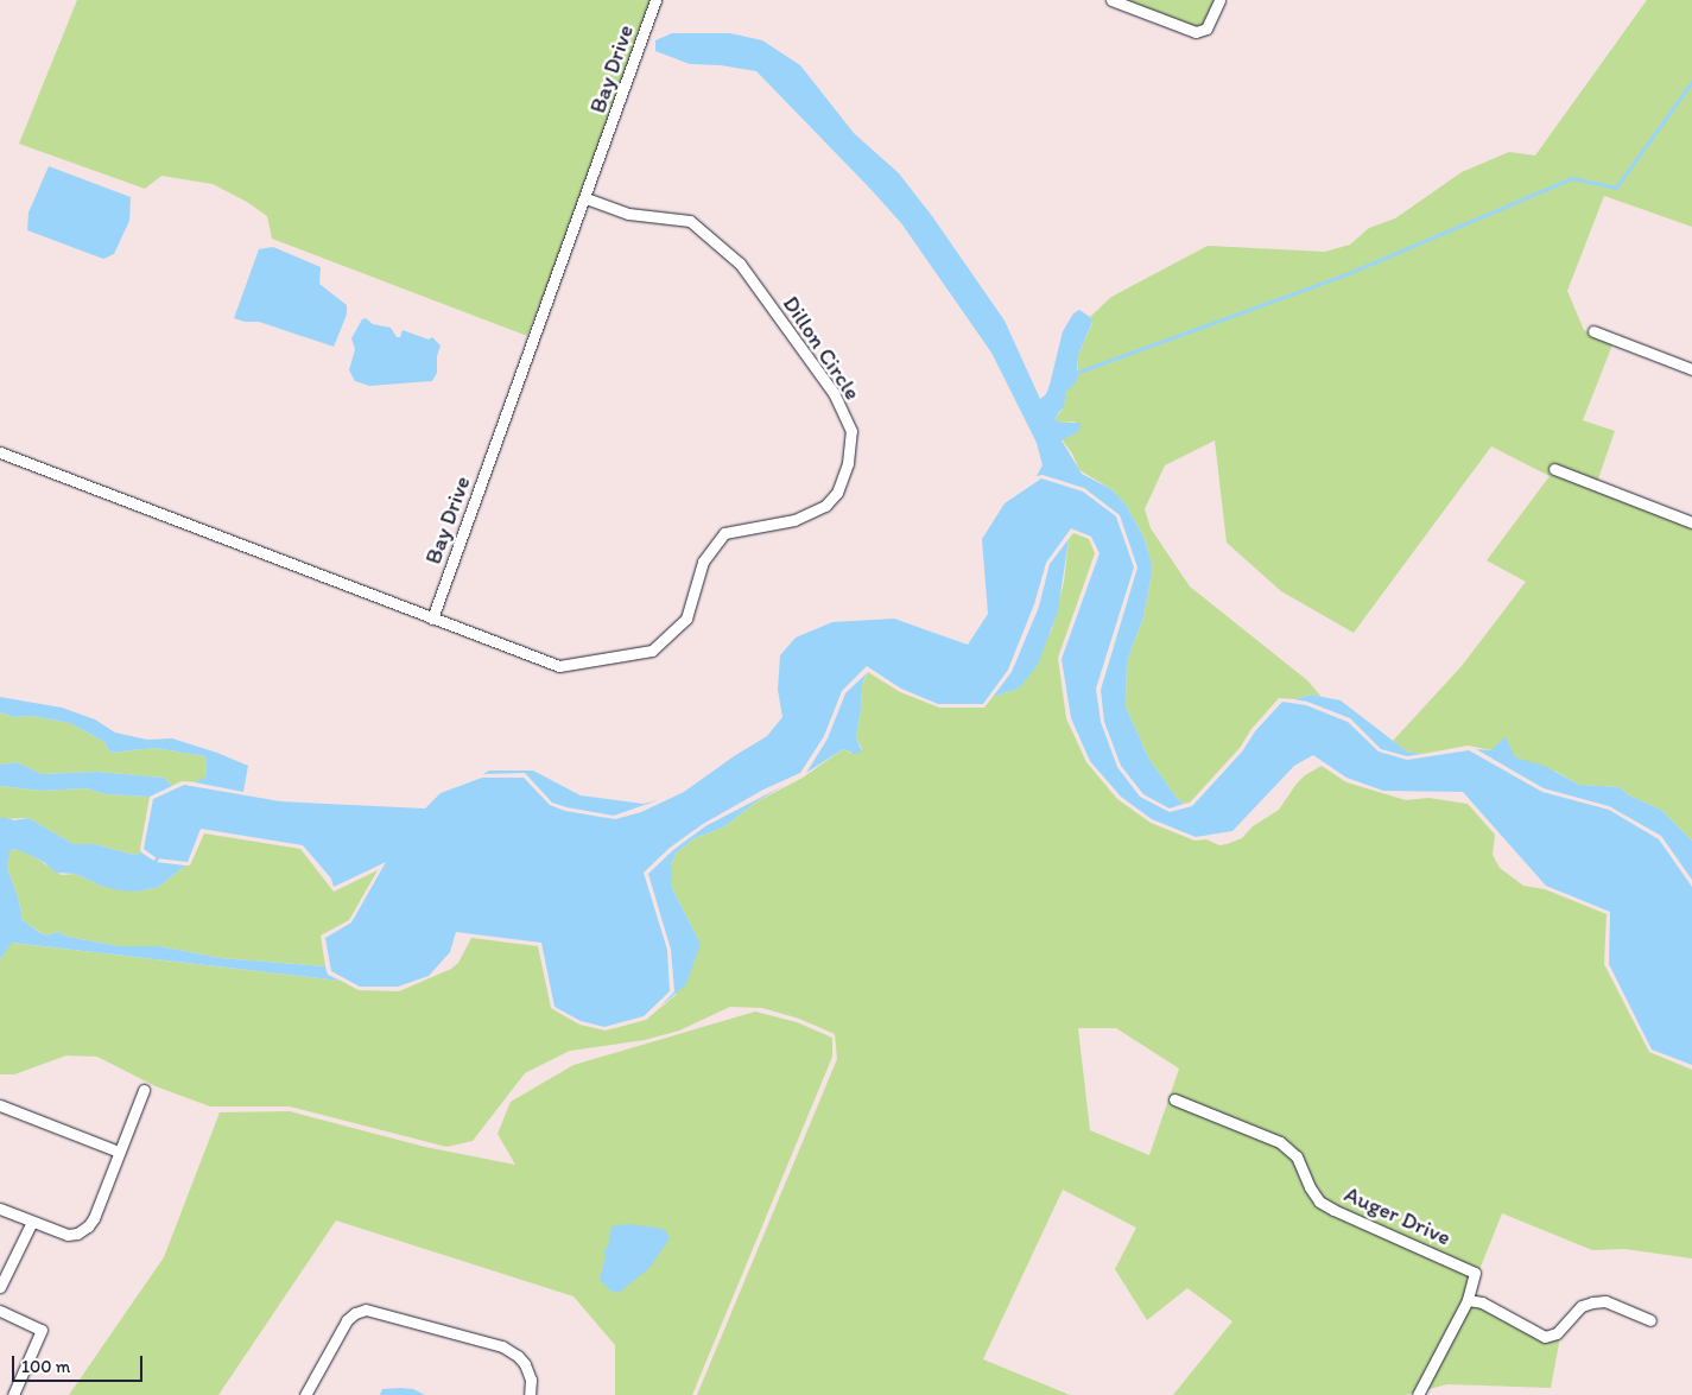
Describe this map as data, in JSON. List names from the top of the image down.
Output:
{
  "streets": {
    "street": ["Bay Drive", "Dillon Circle", "Auger Drive"]
  },
  "crossings": [
    ["Bay Drive", "Dillon Circle"]
  ],
  "scale_bar": "100 m"
}
